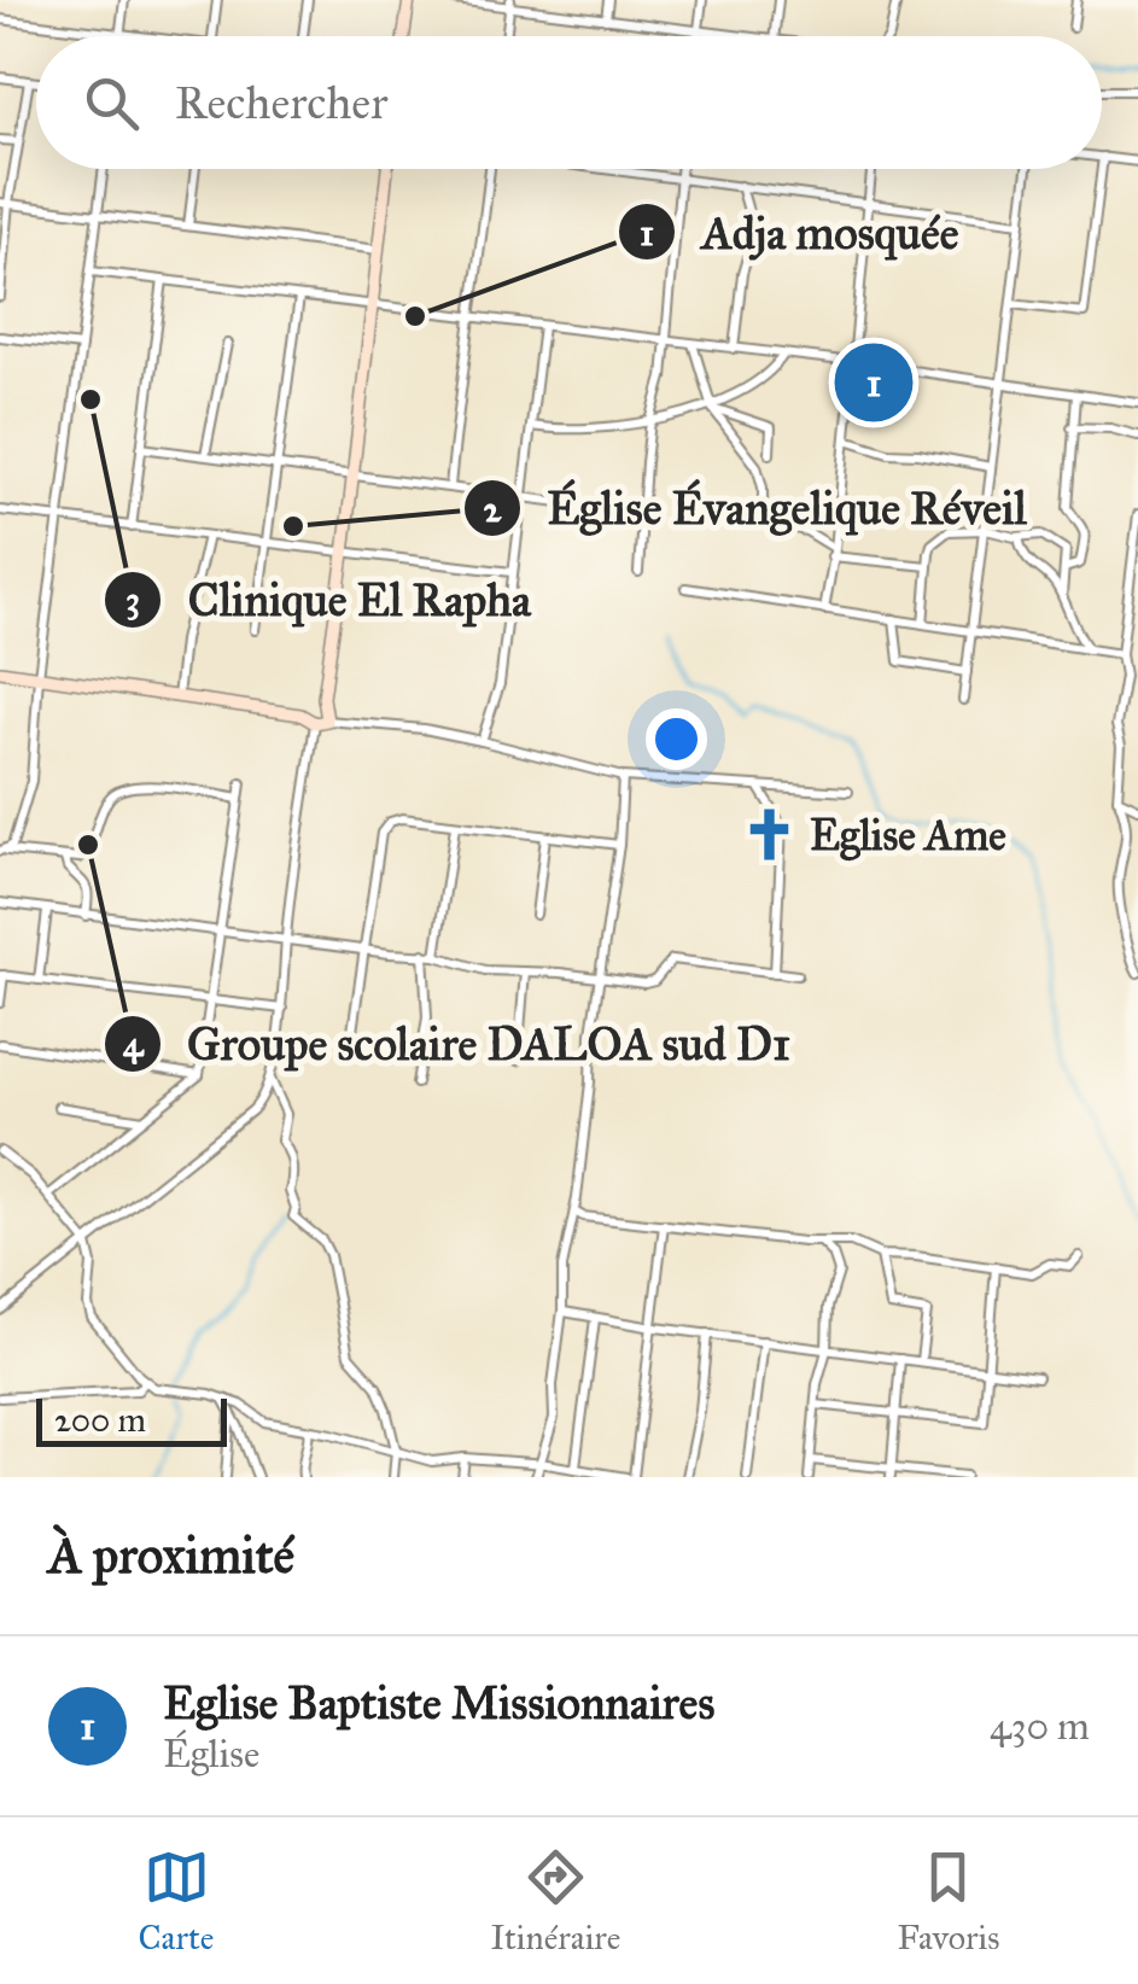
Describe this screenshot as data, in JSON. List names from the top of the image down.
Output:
{
  "places": {
    "other": [
      "Adja mosquée",
      "Clinique El Rapha",
      "Église Évangelique Réveil",
      "Groupe scolaire DALOA sud D1"
    ],
    "church": ["Eglise Ame"]
  },
  "scale_bar": "200 m",
  "page": {
    "search": "Rechercher",
    "pins": "1",
    "scale": "200 m",
    "heading": "À proximité",
    "list": [
      {
        "mark": "1",
        "name": "Eglise Baptiste Missionnaires",
        "note": "Église",
        "value": "430 m"
      }
    ],
    "nav": ["Carte", "Itinéraire", "Favoris"]
  }
}
